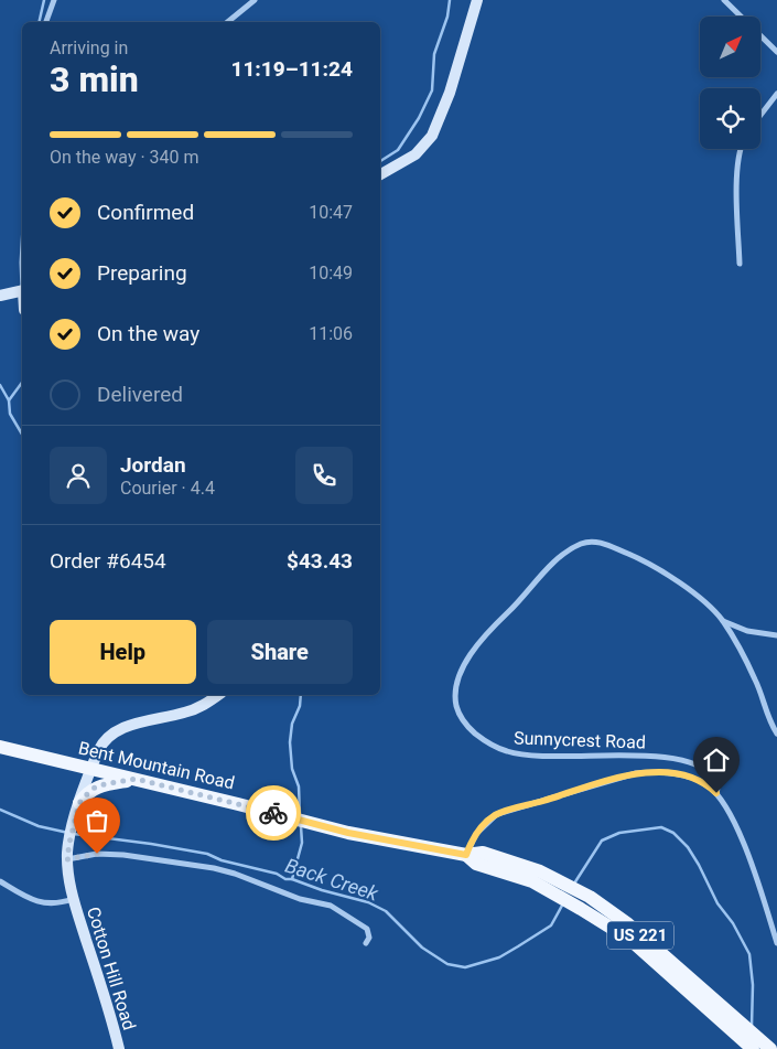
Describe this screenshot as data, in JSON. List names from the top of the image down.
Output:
{
  "streets": {
    "main road": ["Bent Mountain Road", "US 221"],
    "street": ["Sunnycrest Road", "Cotton Hill Road"]
  },
  "crossings": [
    ["Bent Mountain Road", "Cotton Hill Road"]
  ],
  "water": ["Back Creek"],
  "north": "top right",
  "page": {
    "heading": ["3 min", "Arriving in", "11:19–11:24"],
    "panel": [
      "Jordan",
      "Courier · 4.4",
      "Order #6454",
      "$43.43"
    ],
    "bar": "On the way · 340 m",
    "list": [
      ["Confirmed", "10:47"],
      ["Preparing", "10:49"],
      ["On the way", "11:06"],
      "Delivered"
    ],
    "buttons": ["Help", "Share"]
  }
}
